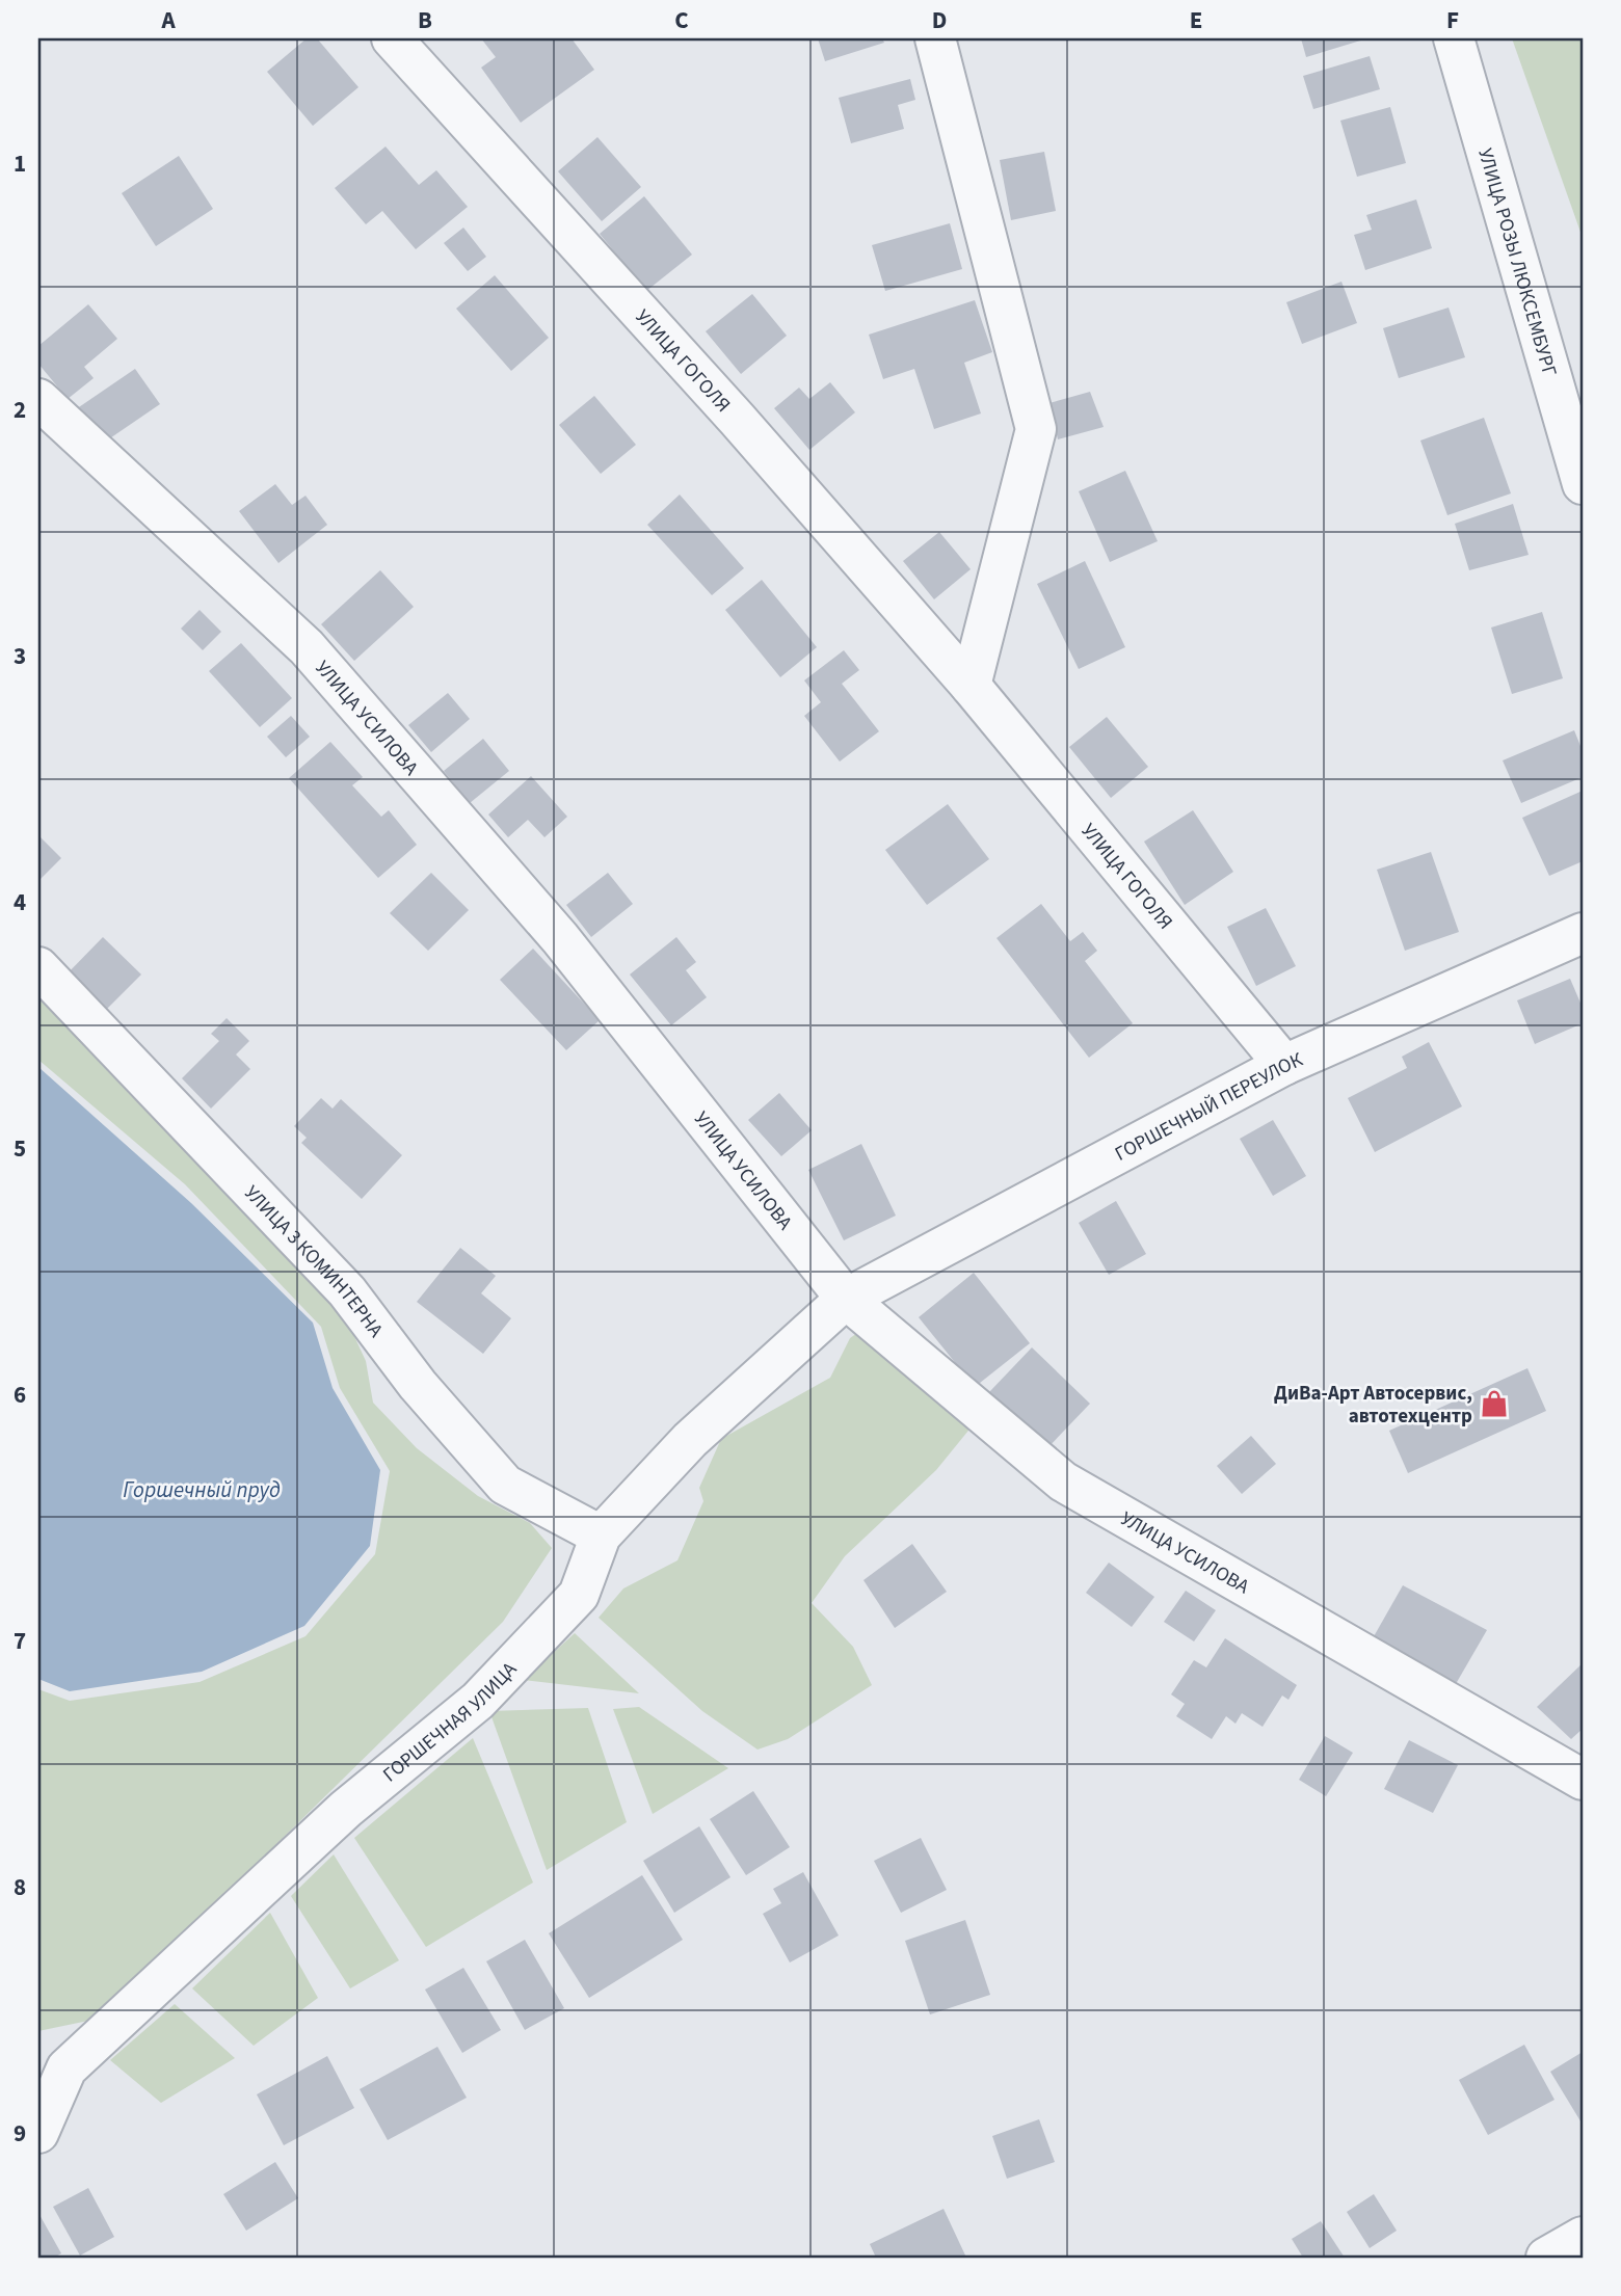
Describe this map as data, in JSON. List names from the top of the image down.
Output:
{
  "streets": {
    "street": [
      "УЛИЦА РОЗЫ ЛЮКСЕМБУРГ",
      "УЛИЦА ГОГОЛЯ",
      "УЛИЦА УСИЛОВА",
      "ГОРШЕЧНЫЙ ПЕРЕУЛОК",
      "УЛИЦА 3 КОМИНТЕРНА",
      "ГОРШЕЧНАЯ УЛИЦА"
    ]
  },
  "crossings": [
    ["УЛИЦА ГОГОЛЯ", "ГОРШЕЧНЫЙ ПЕРЕУЛОК"],
    ["УЛИЦА УСИЛОВА", "ГОРШЕЧНЫЙ ПЕРЕУЛОК"],
    ["УЛИЦА УСИЛОВА", "ГОРШЕЧНАЯ УЛИЦА"],
    ["ГОРШЕЧНЫЙ ПЕРЕУЛОК", "ГОРШЕЧНАЯ УЛИЦА"],
    ["УЛИЦА 3 КОМИНТЕРНА", "ГОРШЕЧНАЯ УЛИЦА"]
  ],
  "water": ["Горшечный пруд"],
  "places": {
    "shop": ["ДиВа-Арт Автосервис, автотехцентр"]
  },
  "grid": {
    "columns": [
      "A",
      "B",
      "C",
      "D",
      "E",
      "F"
    ],
    "rows": [
      "1",
      "2",
      "3",
      "4",
      "5",
      "6",
      "7",
      "8",
      "9"
    ]
  }
}
